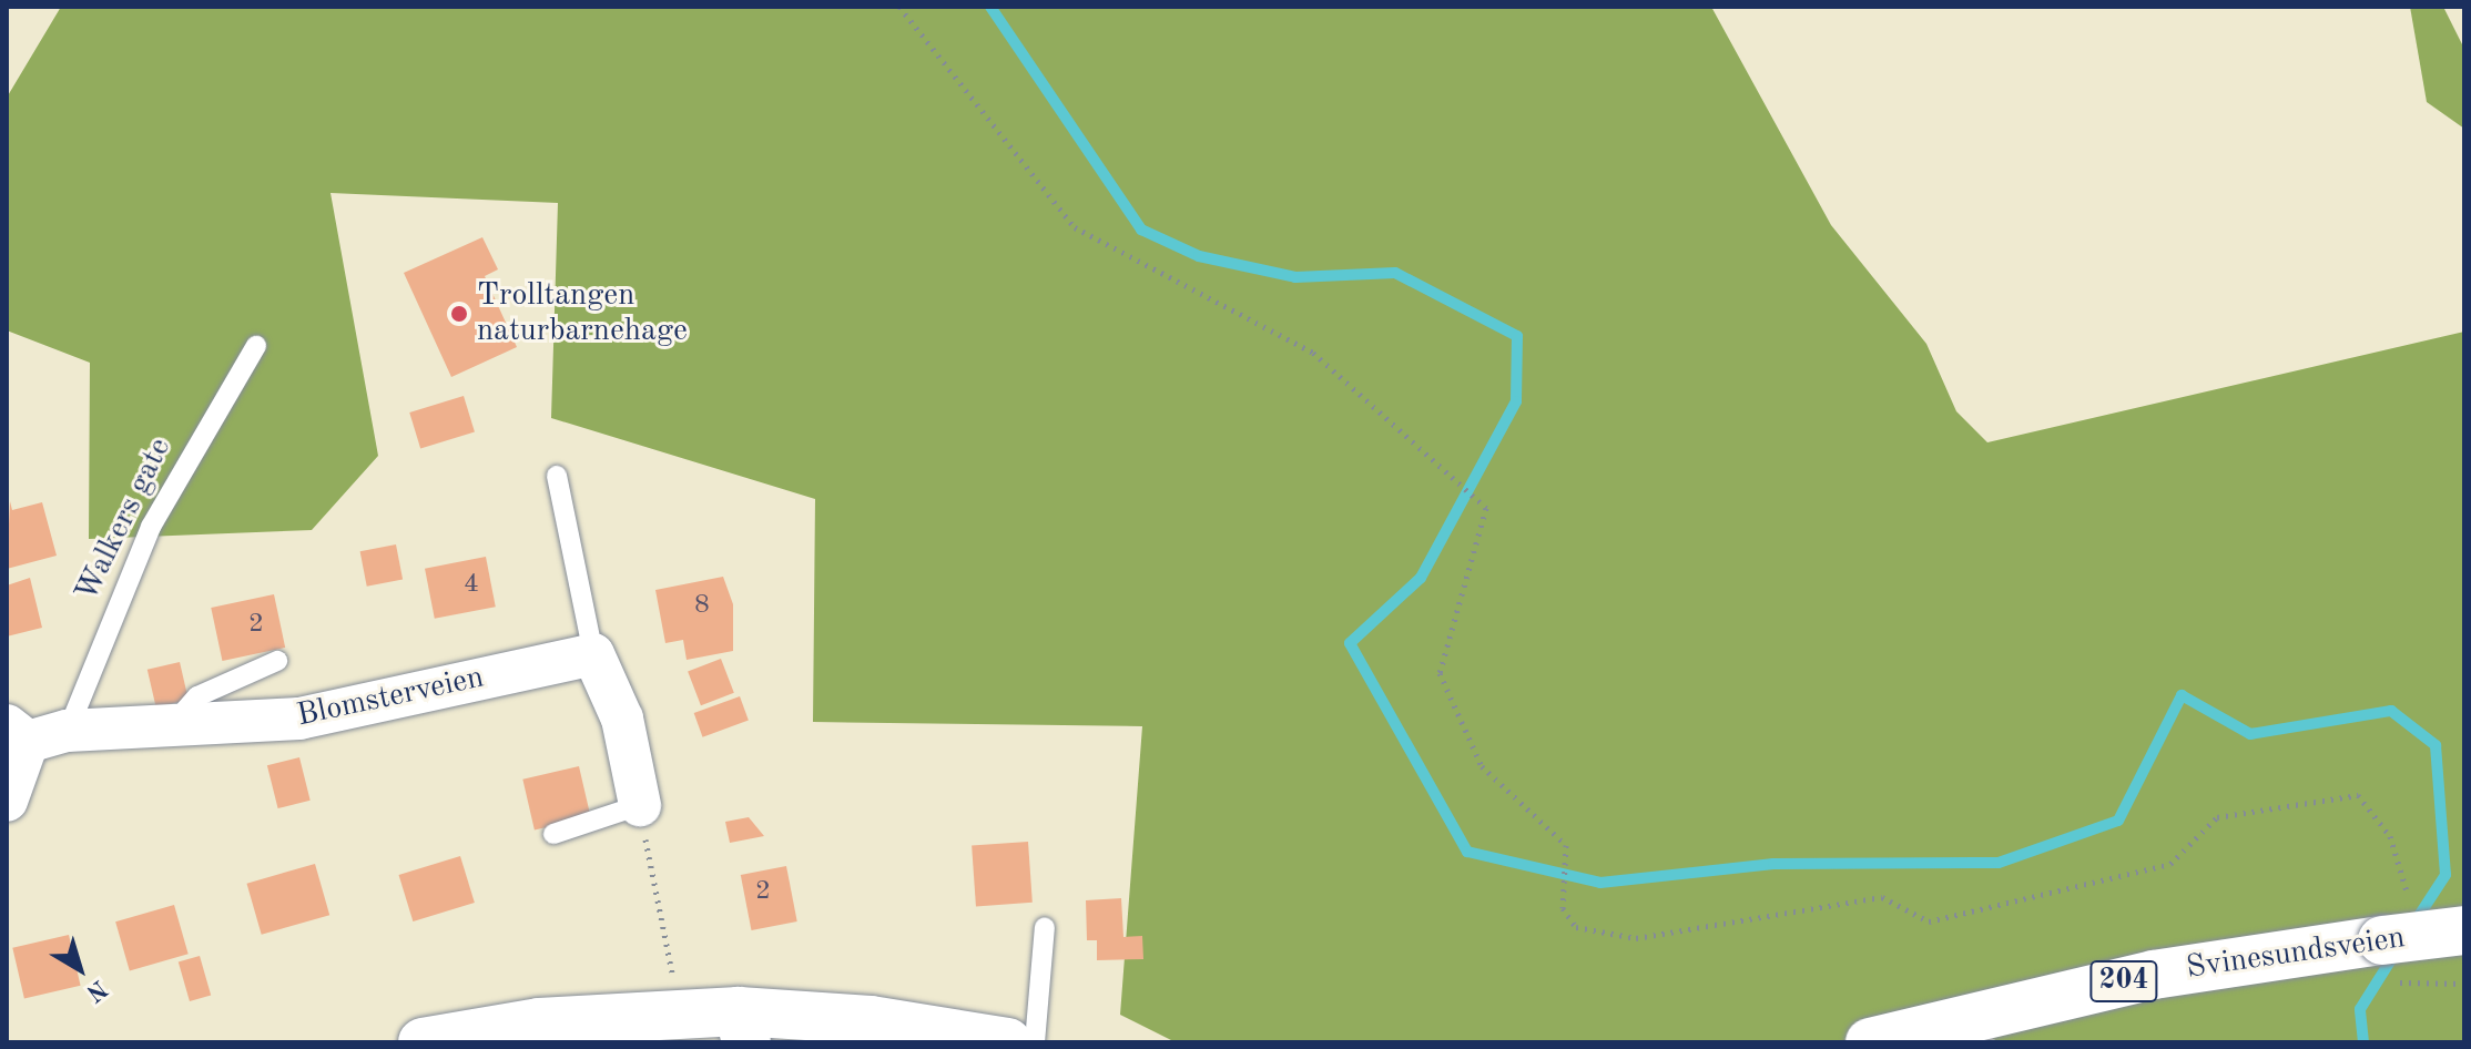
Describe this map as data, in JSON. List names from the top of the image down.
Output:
{
  "streets": {
    "highway": ["Svinesundsveien", "204"],
    "street": ["Blomsterveien"],
    "lane": ["Walkers gate"]
  },
  "crossings": [
    ["Walkers gate", "Blomsterveien"]
  ],
  "places": ["Trolltangen naturbarnehage"],
  "house_numbers": [
    "4",
    "8",
    "2",
    "2"
  ],
  "north": "bottom right"
}
